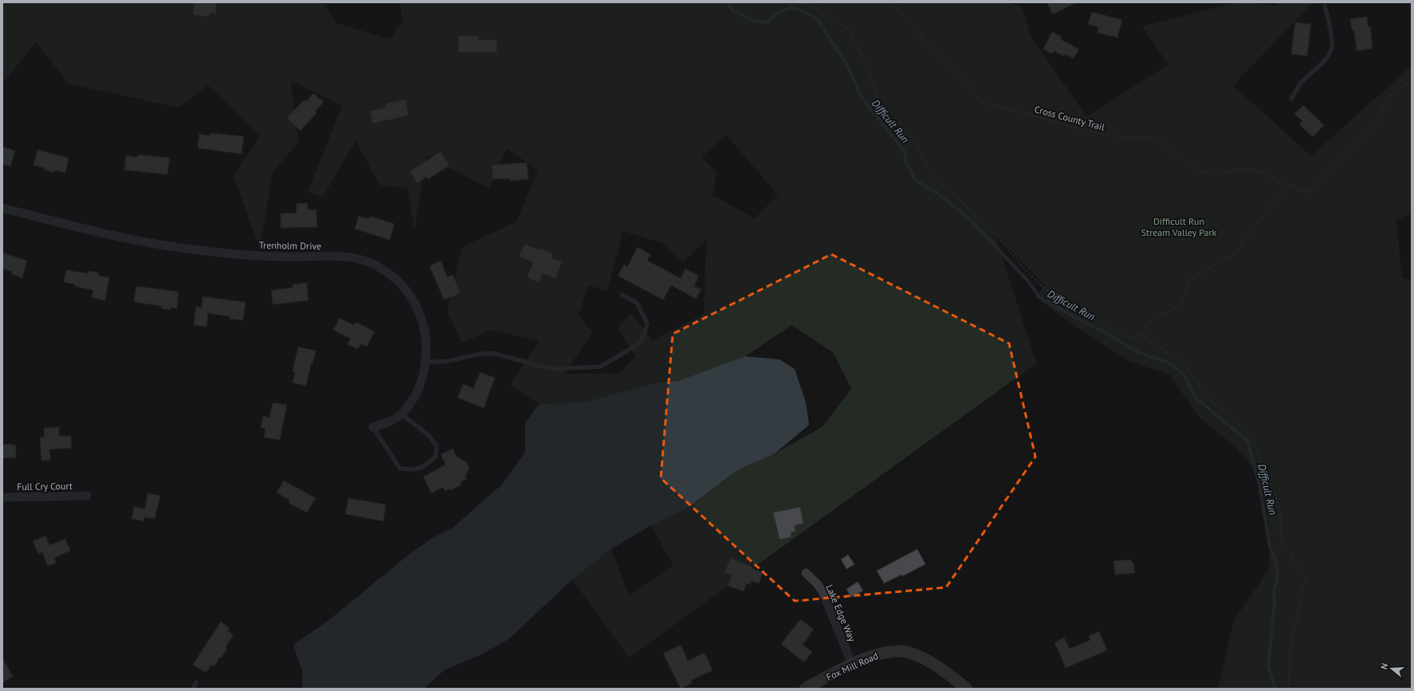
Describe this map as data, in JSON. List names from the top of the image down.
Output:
{
  "streets": {
    "main road": ["Fox Mill Road"],
    "street": ["Trenholm Drive", "Full Cry Court", "Lake Edge Way"],
    "path": ["Cross County Trail"]
  },
  "crossings": [
    ["Lake Edge Way", "Fox Mill Road"]
  ],
  "water": ["Difficult Run"],
  "parks": ["Difficult Run Stream Valley Park"],
  "north": "left"
}
